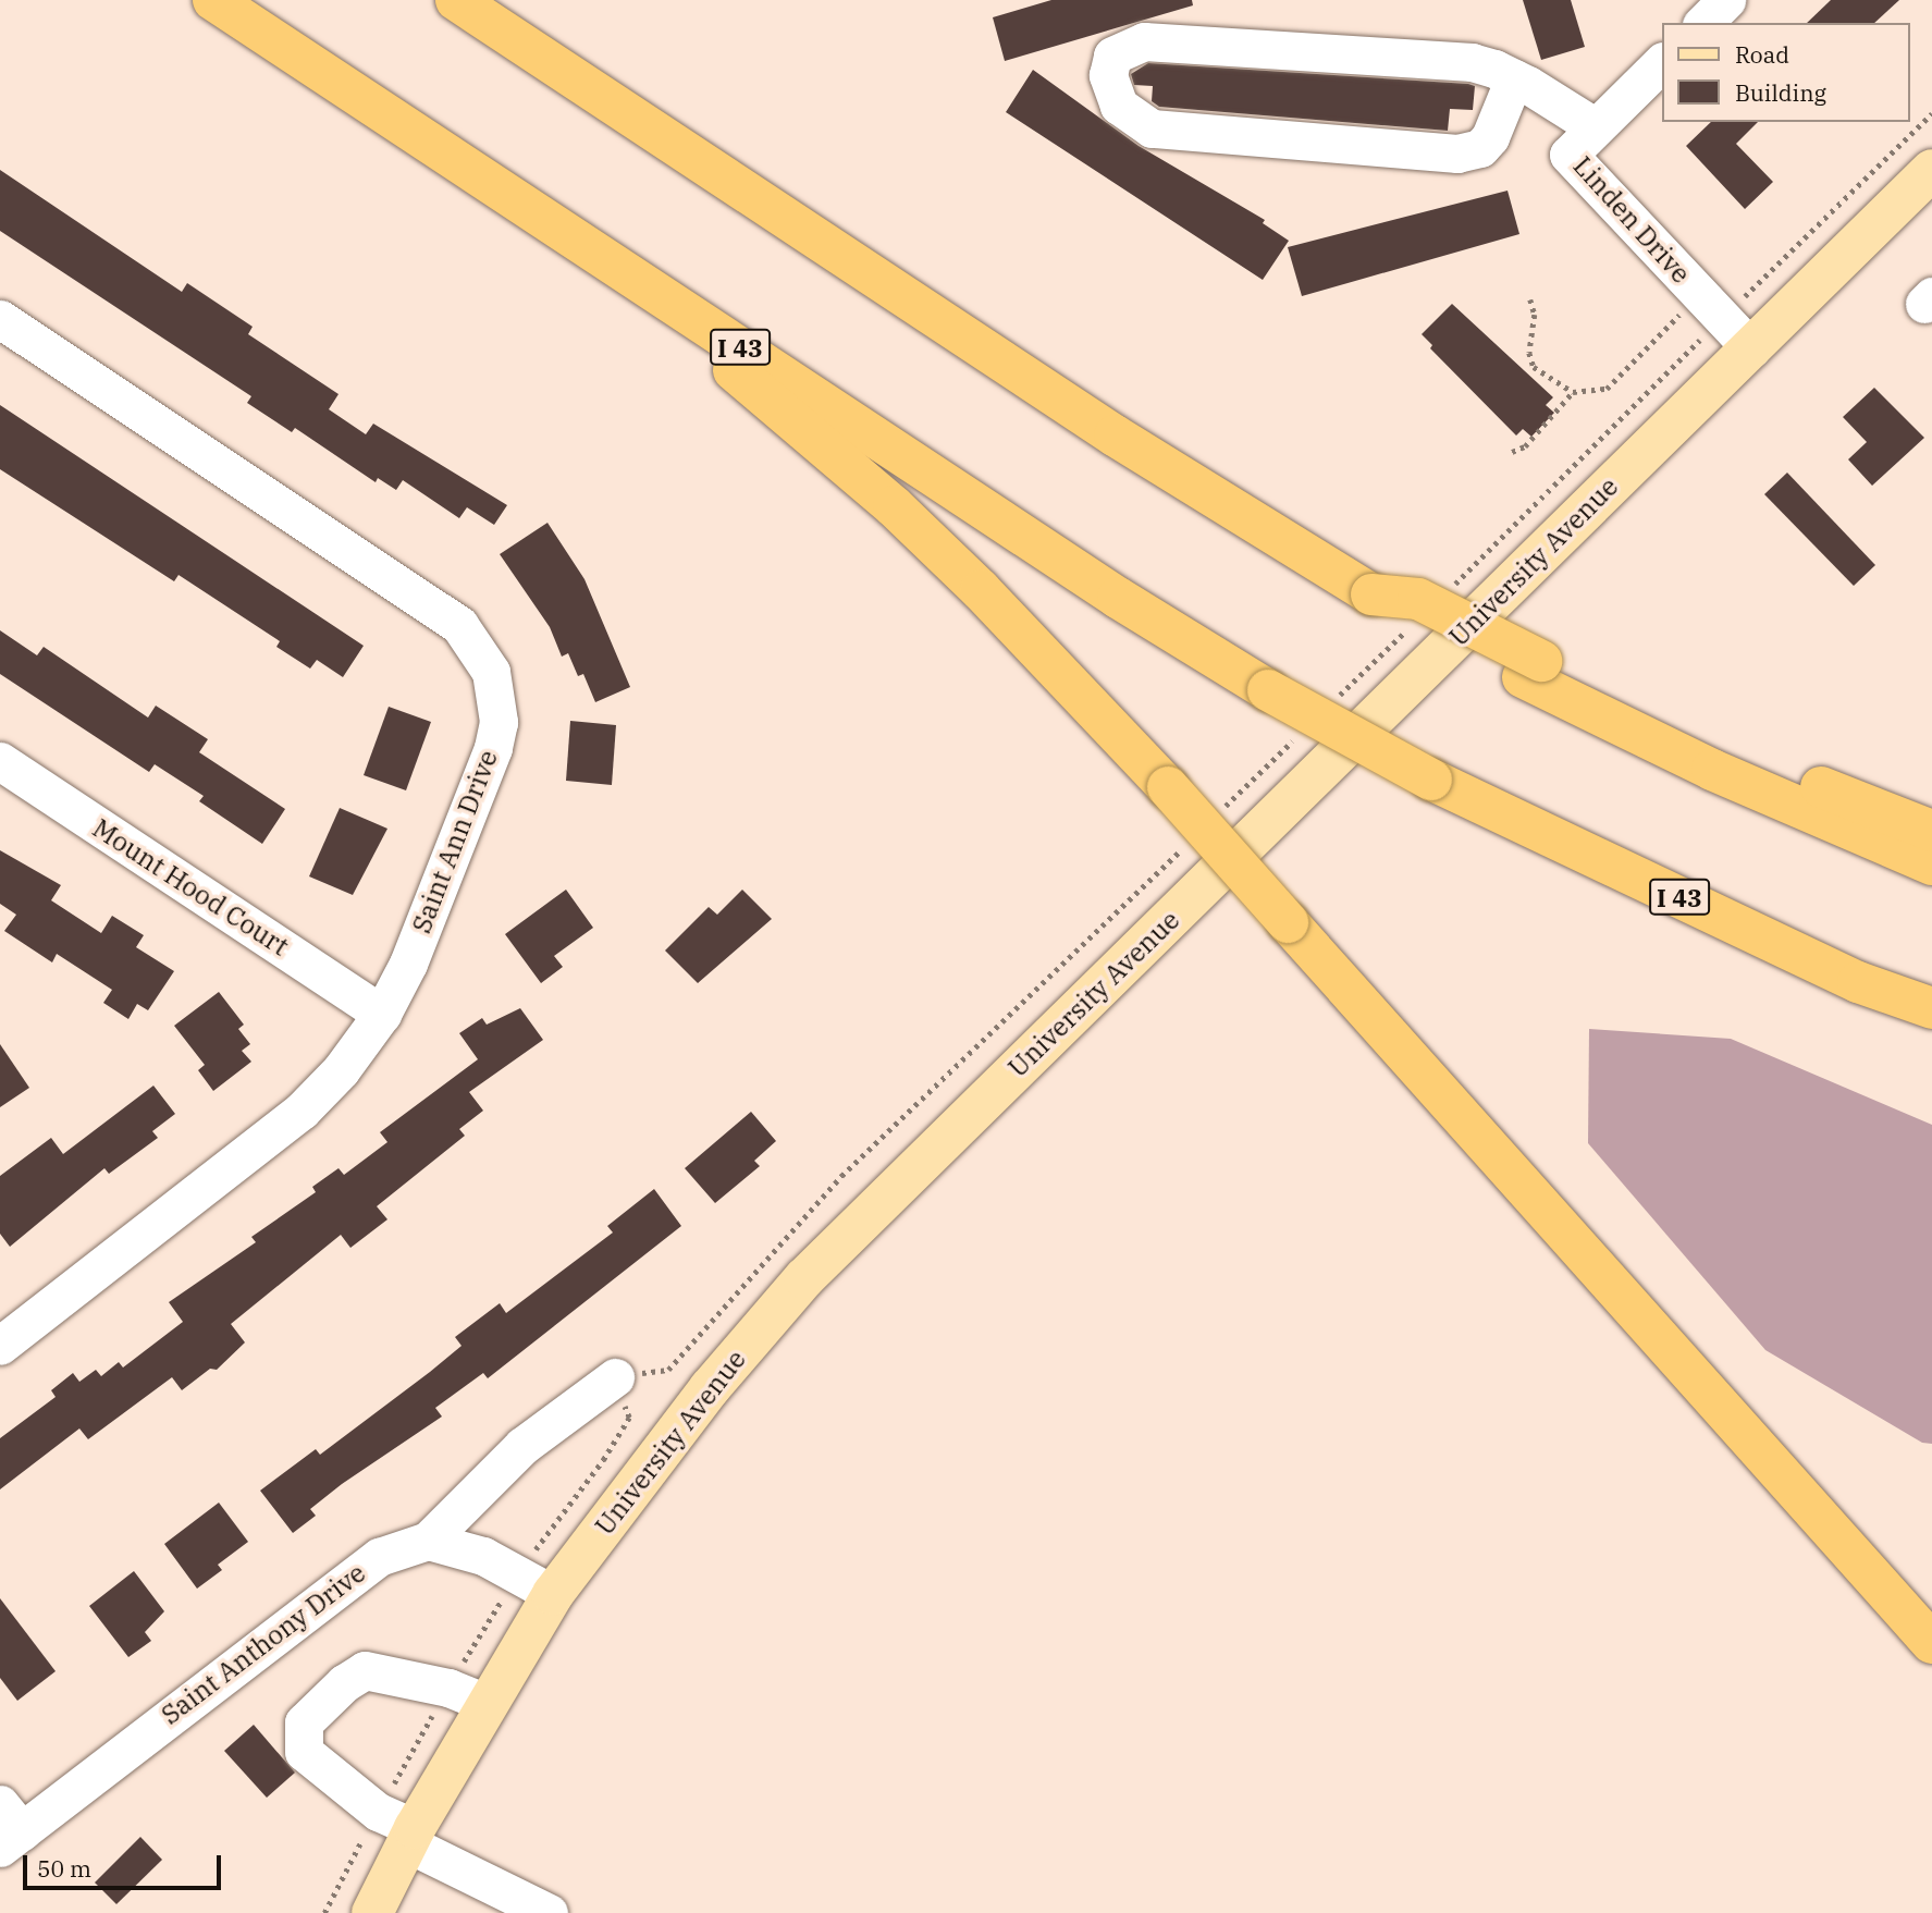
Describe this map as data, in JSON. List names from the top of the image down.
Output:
{
  "streets": {
    "highway": ["I 43"],
    "main road": ["University Avenue"],
    "street": [
      "Linden Drive",
      "Saint Ann Drive",
      "Mount Hood Court",
      "Saint Anthony Drive"
    ]
  },
  "crossings": [
    ["Linden Drive", "University Avenue"],
    ["Saint Ann Drive", "Mount Hood Court"]
  ],
  "legend": ["Road", "Building"],
  "scale_bar": "50 m"
}
